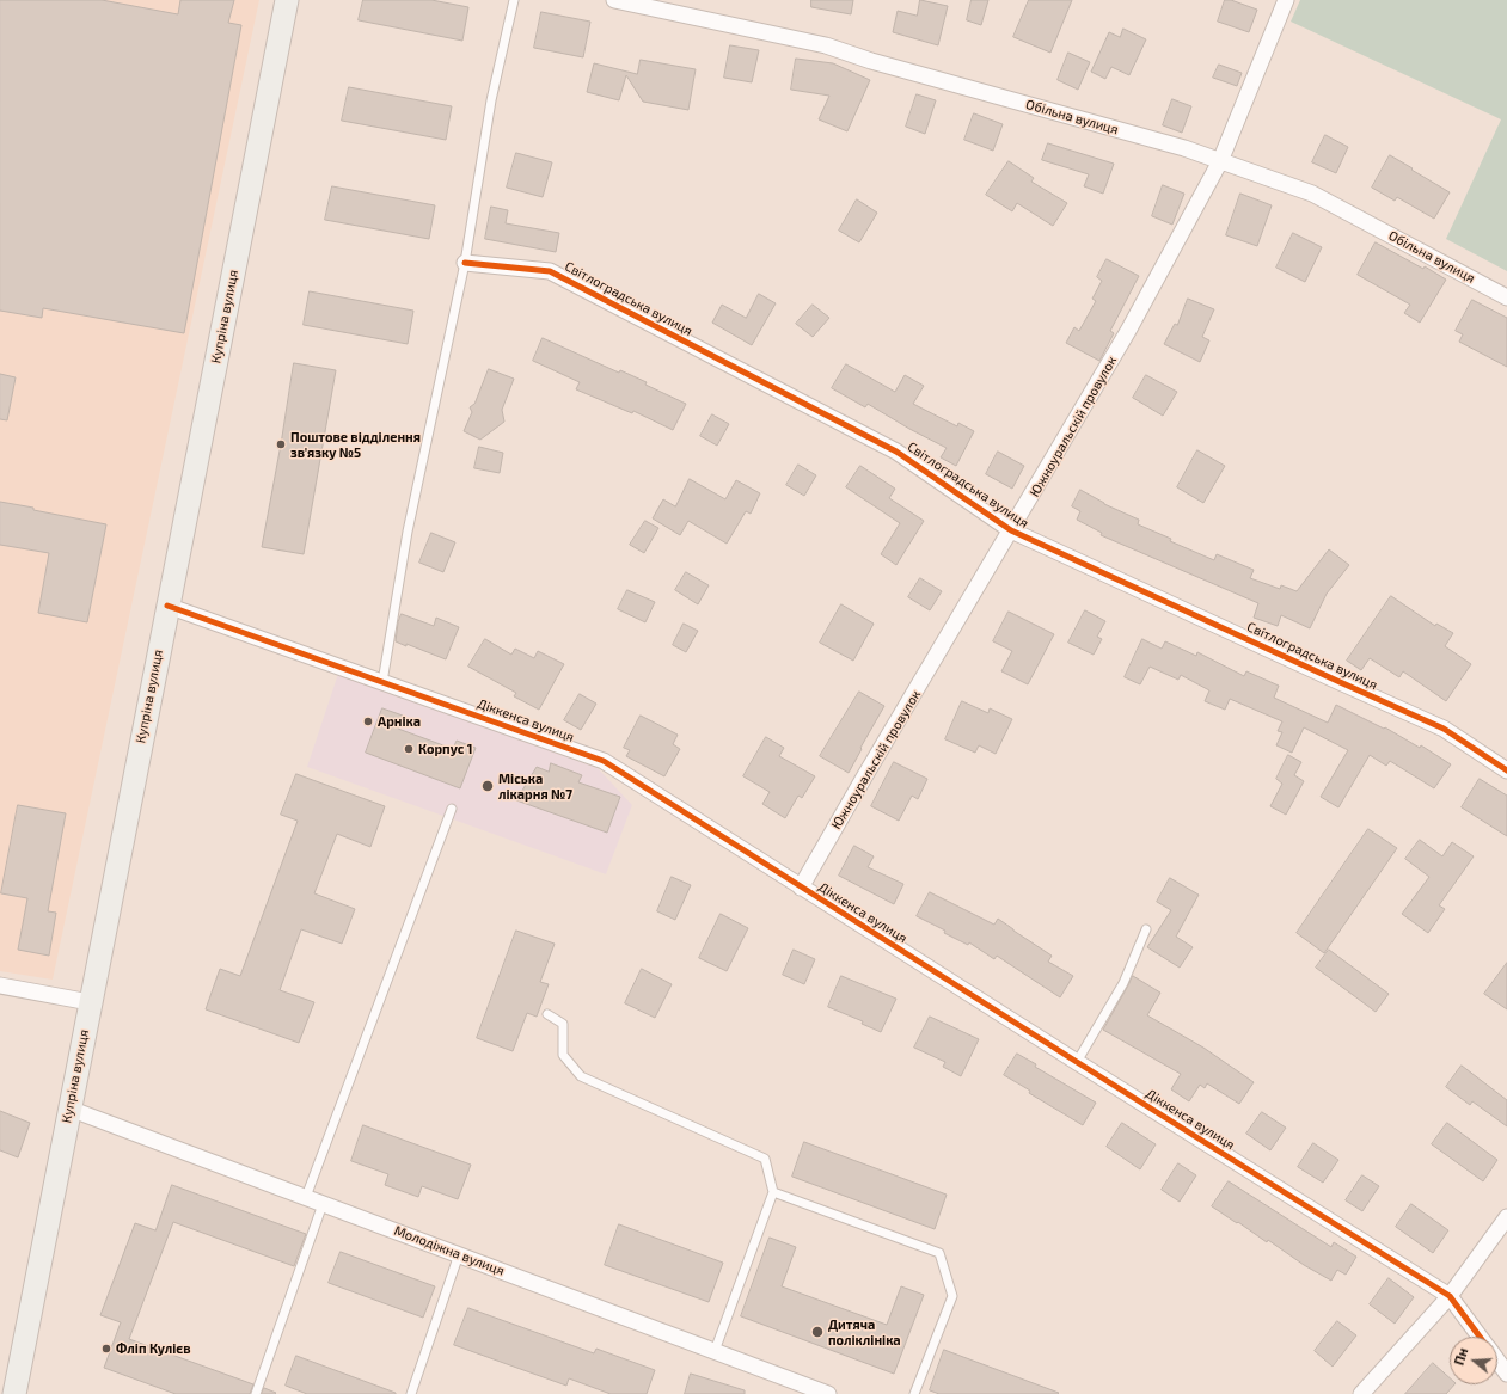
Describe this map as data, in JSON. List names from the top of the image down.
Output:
{
  "streets": {
    "main road": ["Купріна вулиця"],
    "street": [
      "Обільна вулиця",
      "Світлоградська вулиця",
      "Южноуральскій провулок",
      "Діккенса вулиця",
      "Молодіжна вулиця"
    ]
  },
  "crossings": [
    ["Обільна вулиця", "Южноуральскій провулок"],
    ["Світлоградська вулиця", "Южноуральскій провулок"],
    ["Купріна вулиця", "Діккенса вулиця"],
    ["Купріна вулиця", "Молодіжна вулиця"],
    ["Южноуральскій провулок", "Діккенса вулиця"]
  ],
  "places": [
    "Поштове відділення зв'язку №5",
    "Арніка",
    "Корпус 1",
    "Міська лікарня №7",
    "Дитяча поліклініка",
    "Фліп Кулієв"
  ],
  "north": "left"
}
